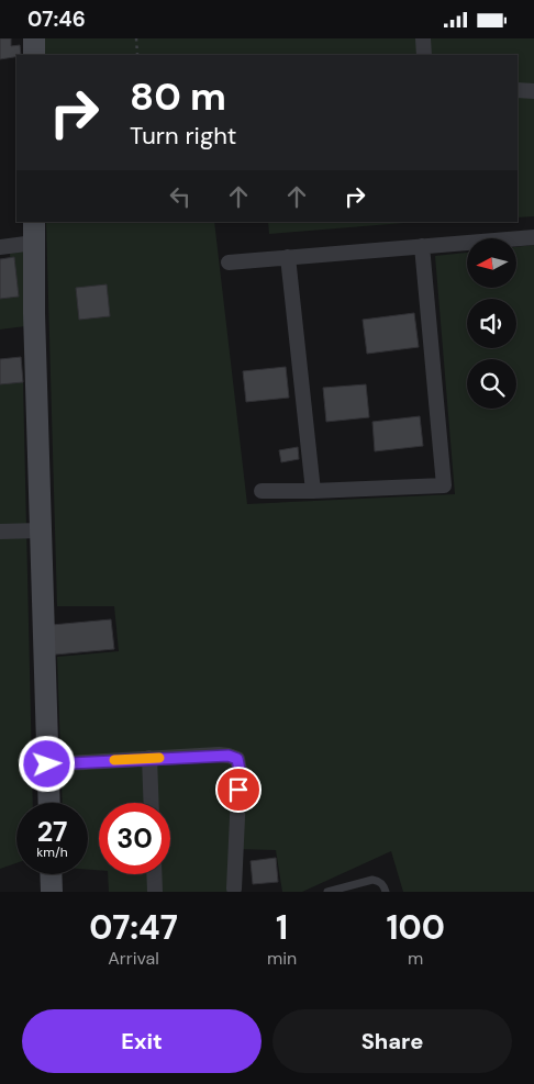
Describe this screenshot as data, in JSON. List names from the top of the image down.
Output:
{
  "north": "left",
  "page": {
    "status": "07:46",
    "turn": ["80 m", "Turn right"],
    "speed": "27 km/h",
    "limit": "30",
    "eta": [
      "07:47",
      "Arrival",
      "1",
      "min",
      "100",
      "m"
    ],
    "buttons": ["Exit", "Share"]
  }
}
